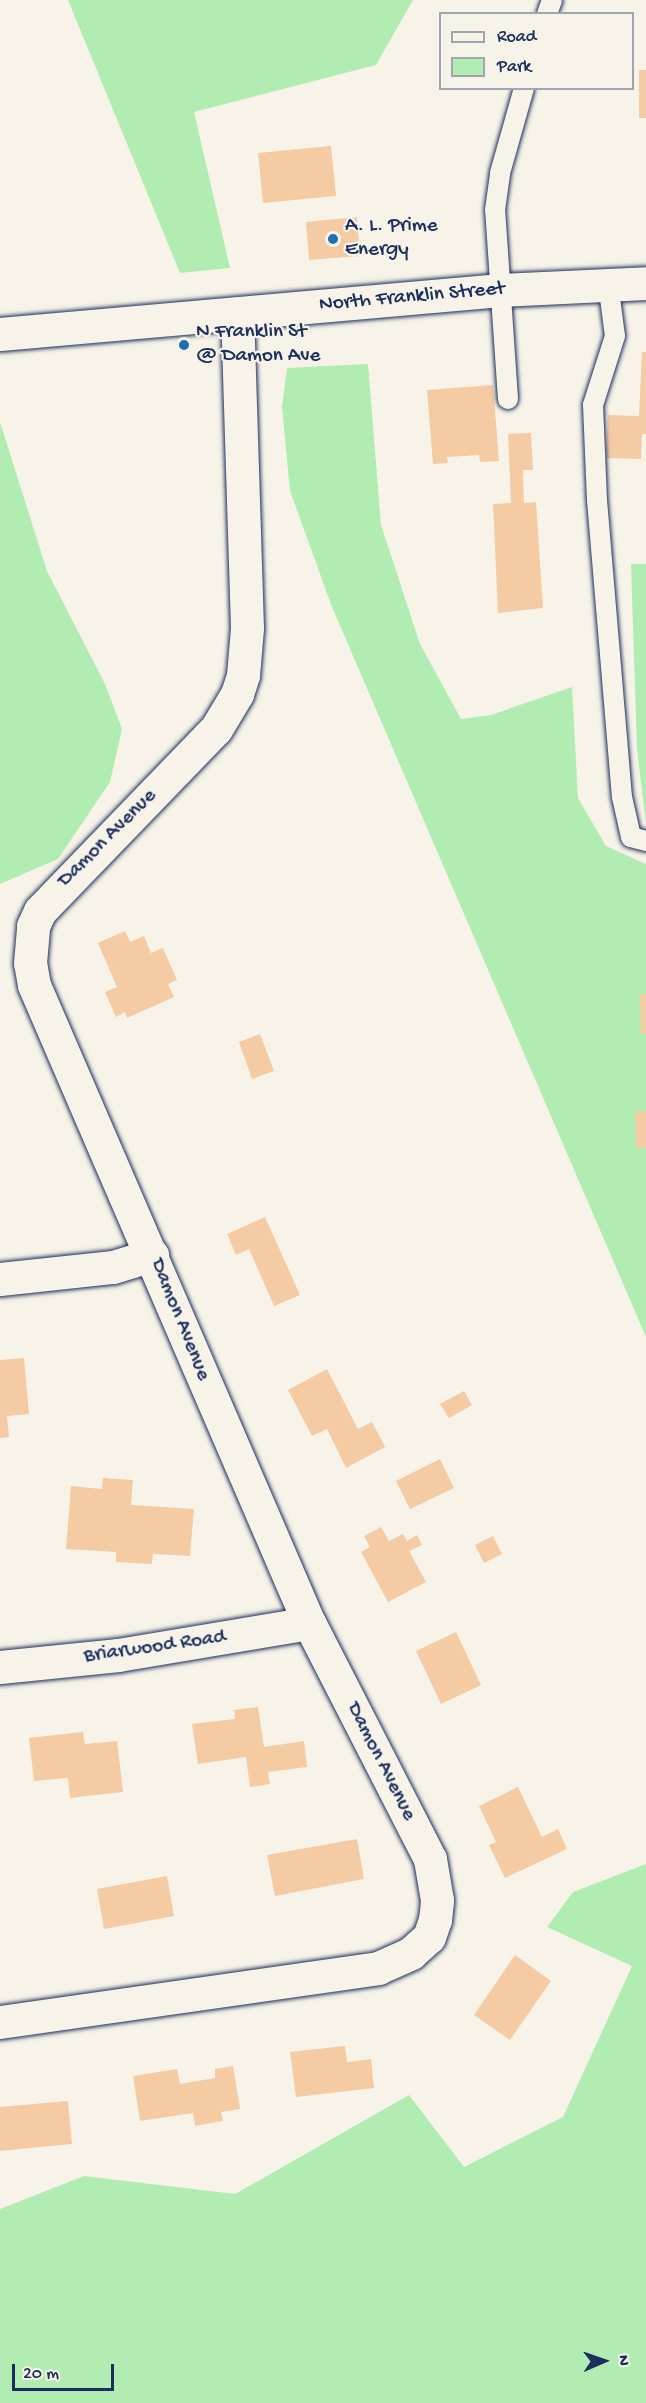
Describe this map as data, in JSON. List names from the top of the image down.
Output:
{
  "streets": {
    "street": ["North Franklin Street", "Damon Avenue", "Briarwood Road"]
  },
  "crossings": [
    ["North Franklin Street", "Damon Avenue"],
    ["Damon Avenue", "Briarwood Road"]
  ],
  "places": ["A. L. Prime Energy", "N Franklin St @ Damon Ave"],
  "legend": ["Road", "Park"],
  "scale_bar": "20 m",
  "north": "right"
}
